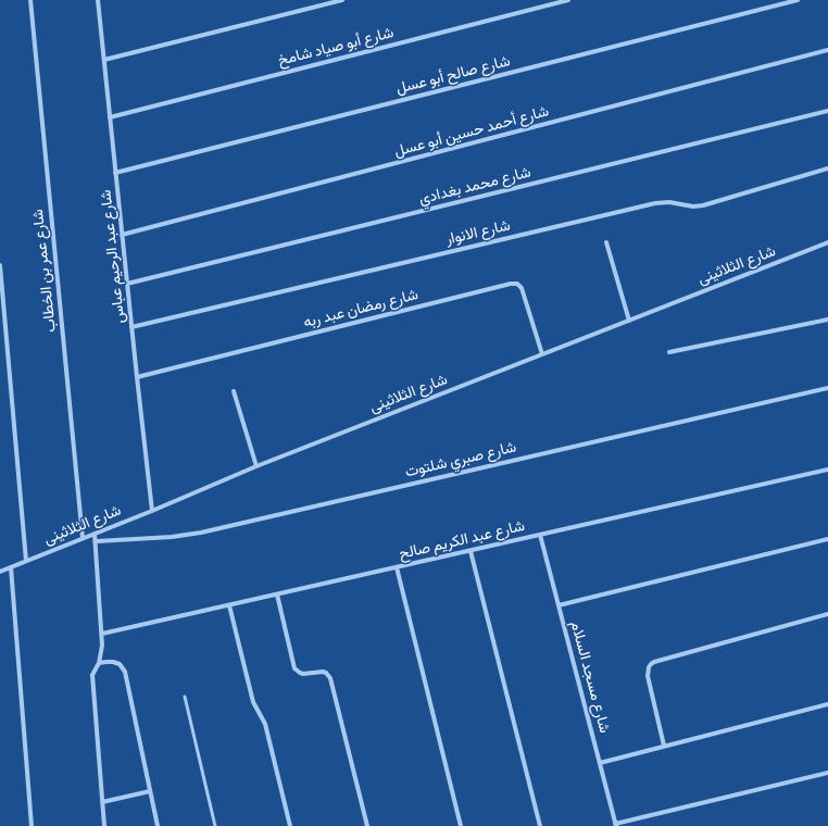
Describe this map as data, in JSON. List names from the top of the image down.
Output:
{
  "streets": {
    "street": [
      "شارع أبو صياد شامخ",
      "شارع صالح أبو عسل",
      "شارع أحمد حسين أبو عسل",
      "شارع محمد بغدادي",
      "شارع الانوار",
      "شارع عبد الرحيم عباس",
      "شارع الثلاثينى",
      "شارع عمر بن الخطاب",
      "شارع رمضان عبد ربه",
      "شارع صبري شلتوت",
      "شارع عبد الكريم صالح",
      "شارع مسجد السلام"
    ]
  },
  "crossings": [
    ["شارع أبو صياد شامخ", "شارع عبد الرحيم عباس"],
    ["شارع صالح أبو عسل", "شارع عبد الرحيم عباس"],
    ["شارع أحمد حسين أبو عسل", "شارع عبد الرحيم عباس"],
    ["شارع محمد بغدادي", "شارع عبد الرحيم عباس"],
    ["شارع الانوار", "شارع عبد الرحيم عباس"],
    ["شارع عبد الرحيم عباس", "شارع الثلاثينى"],
    ["شارع عبد الرحيم عباس", "شارع رمضان عبد ربه"],
    ["شارع الثلاثينى", "شارع عمر بن الخطاب"],
    ["شارع الثلاثينى", "شارع رمضان عبد ربه"],
    ["شارع عبد الكريم صالح", "شارع مسجد السلام"]
  ]
}
